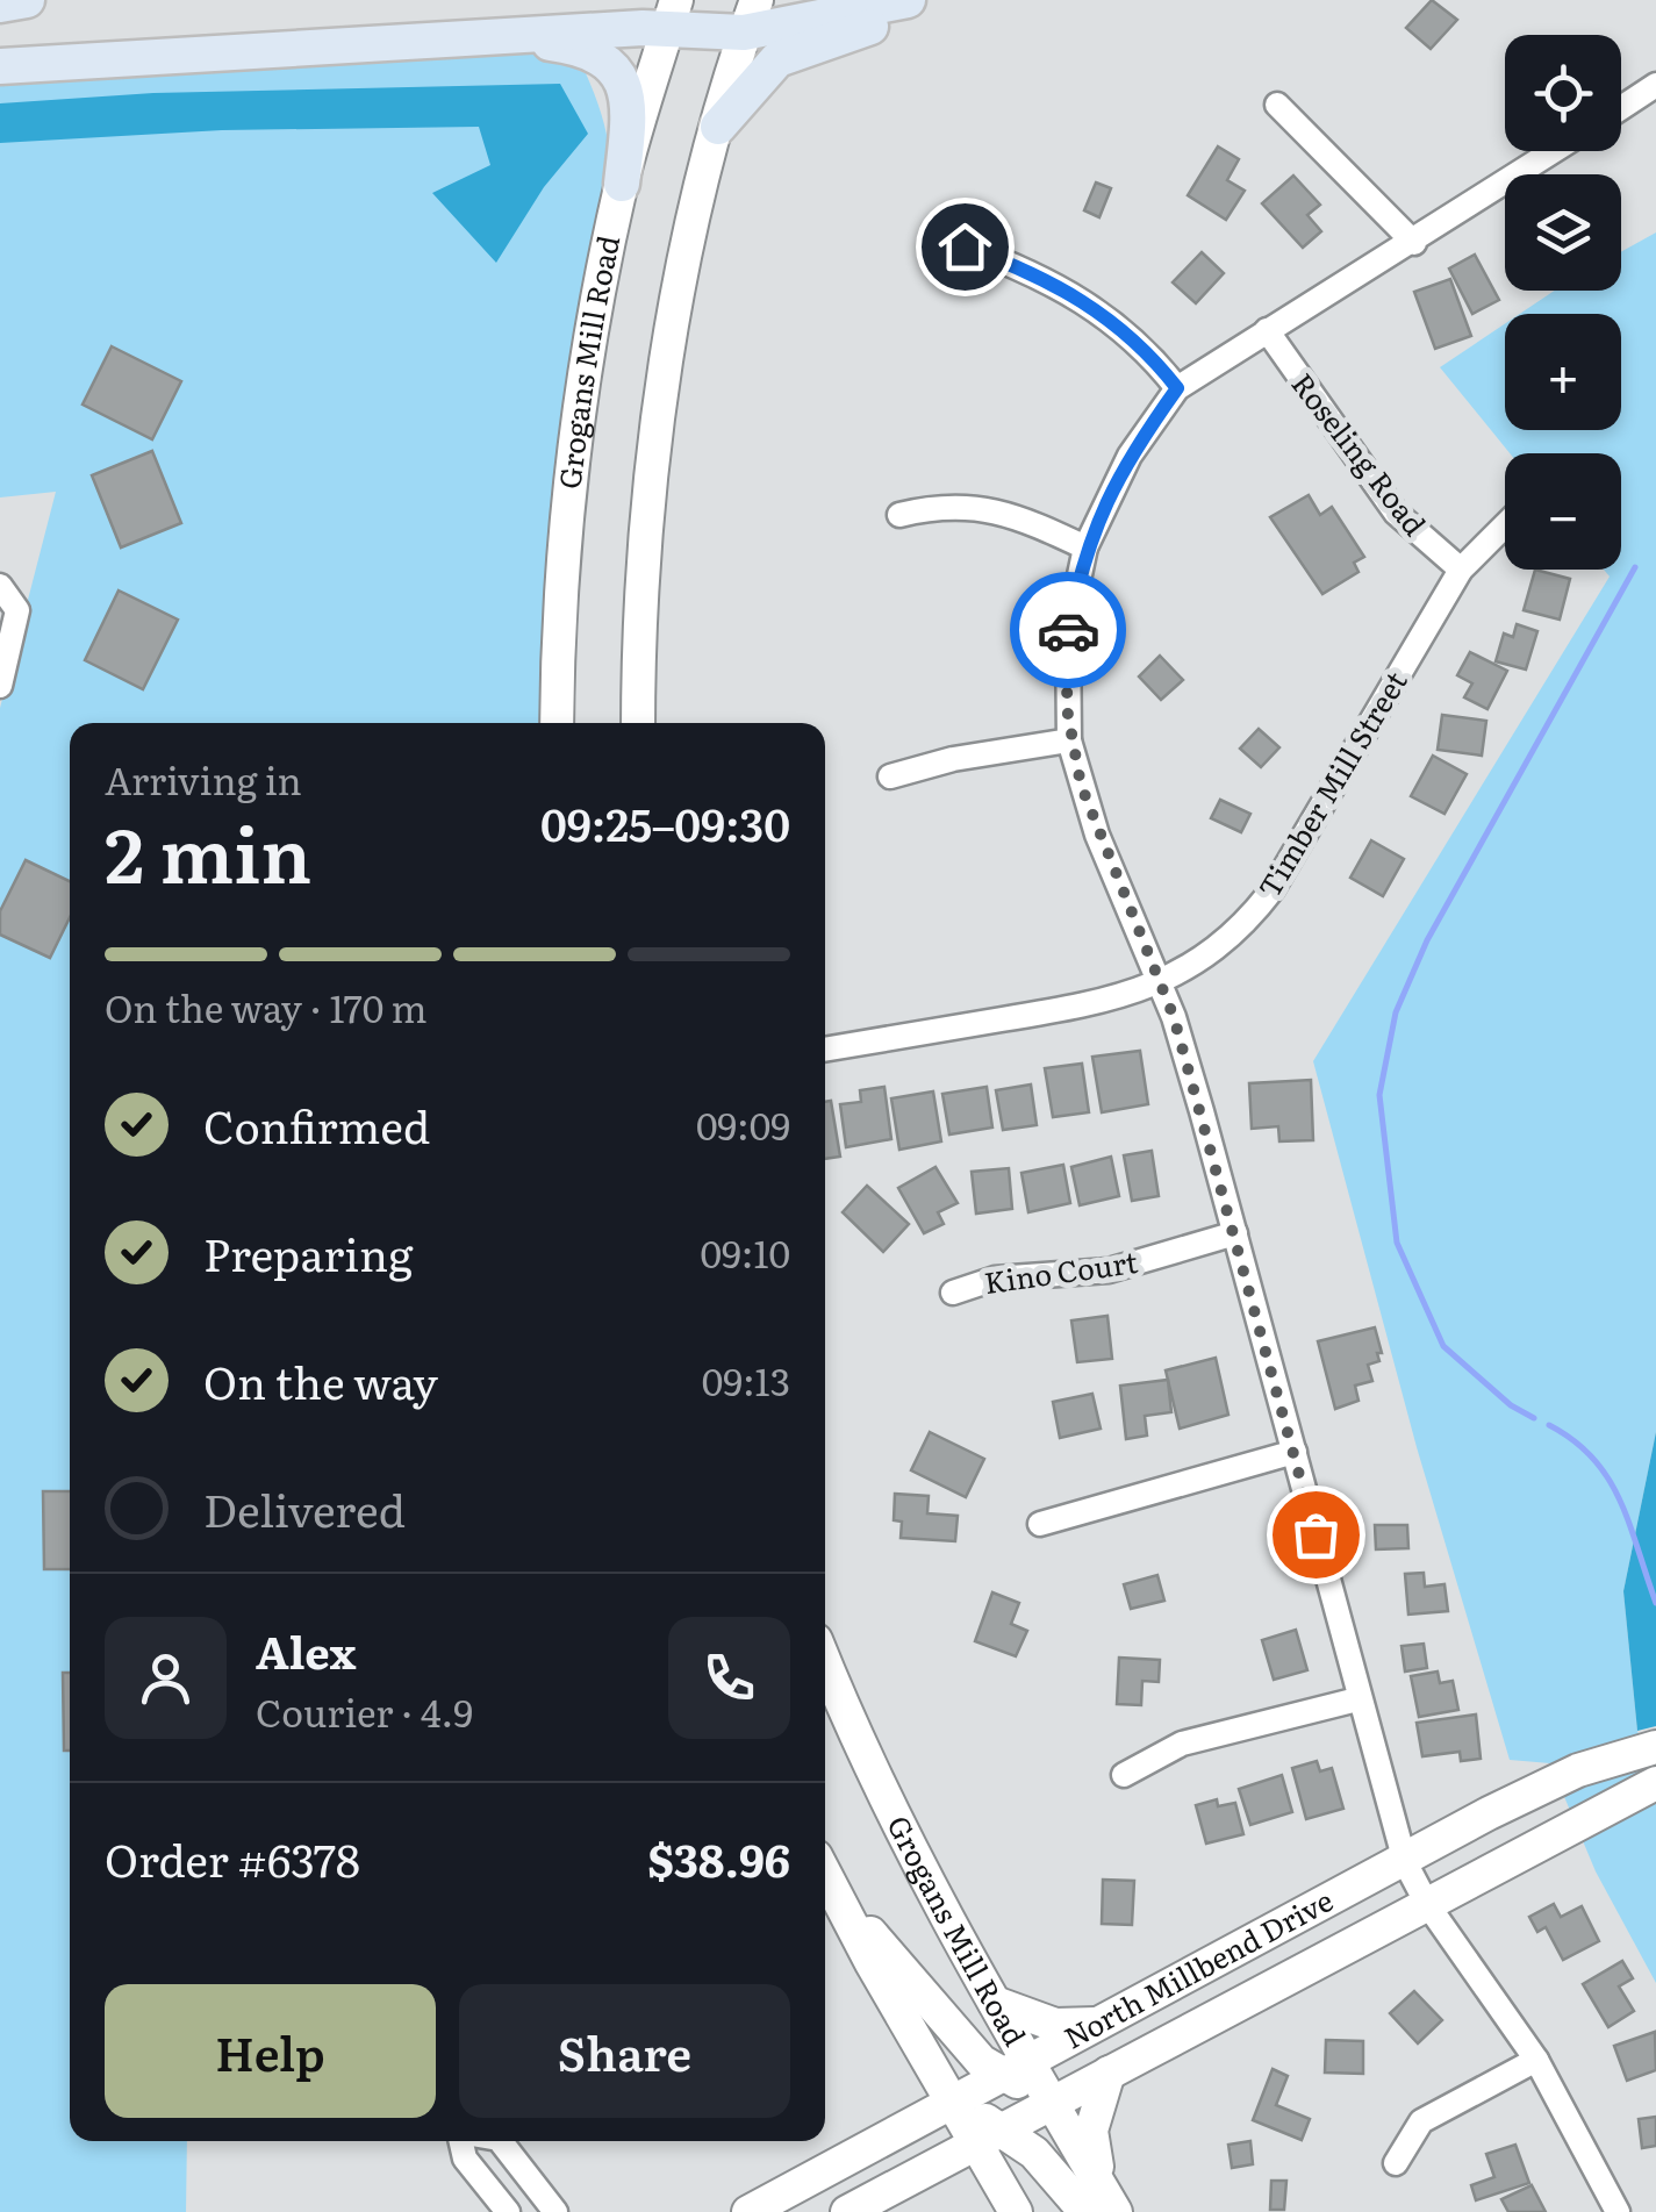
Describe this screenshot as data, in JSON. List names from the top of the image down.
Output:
{
  "streets": {
    "main road": ["Grogans Mill Road", "North Millbend Drive"],
    "street": ["Roseling Road", "Timber Mill Street", "Kino Court"]
  },
  "crossings": [
    ["Roseling Road", "Timber Mill Street"]
  ],
  "page": {
    "map_buttons": ["+", "−"],
    "heading": ["2 min", "Arriving in", "09:25–09:30"],
    "panel": [
      "Alex",
      "Courier · 4.9",
      "Order #6378",
      "$38.96"
    ],
    "bar": "On the way · 170 m",
    "list": [
      ["Confirmed", "09:09"],
      ["Preparing", "09:10"],
      ["On the way", "09:13"],
      "Delivered"
    ],
    "buttons": ["Help", "Share"]
  }
}
